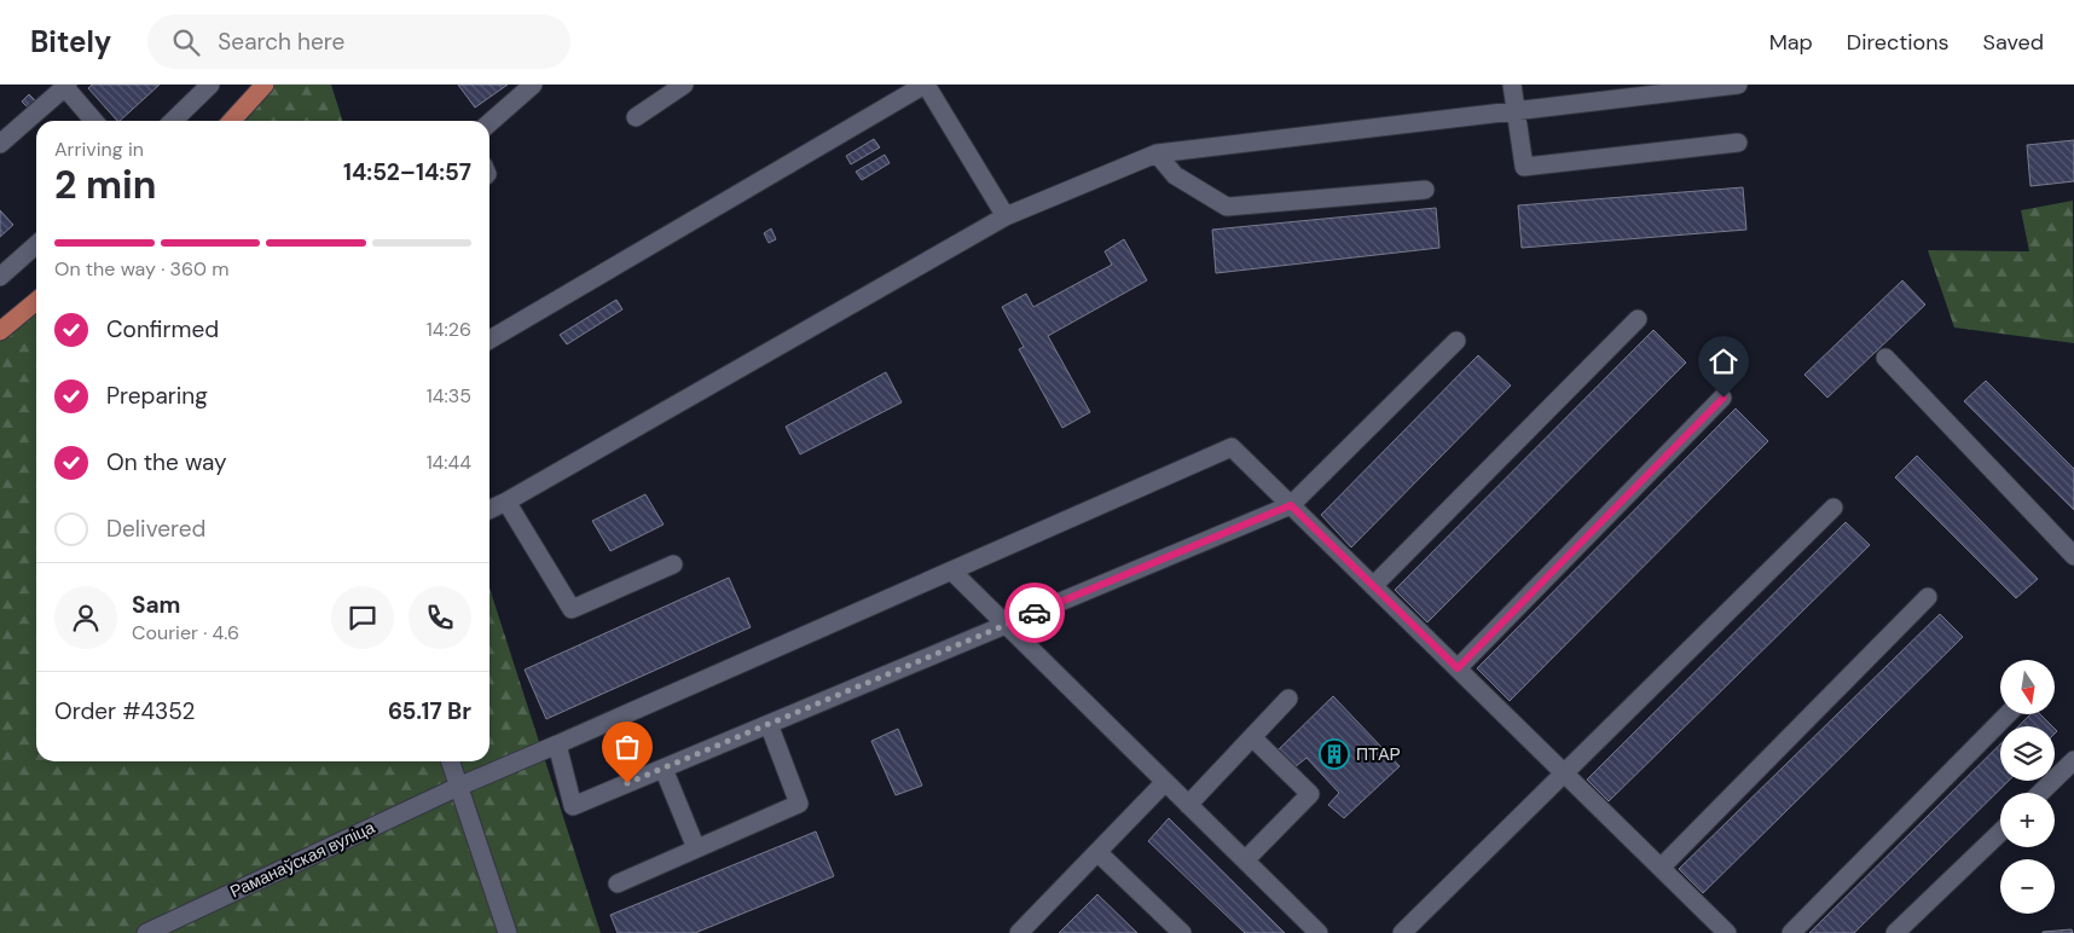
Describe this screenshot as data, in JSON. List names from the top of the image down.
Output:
{
  "streets": {
    "street": ["Раманаўская вуліца"]
  },
  "places": {
    "building": ["ПТАР"]
  },
  "north": "bottom",
  "page": {
    "header": "Bitely",
    "search": "Search here",
    "nav": ["Map", "Directions", "Saved"],
    "heading": ["2 min", "Arriving in", "14:52–14:57"],
    "panel": [
      "Sam",
      "Courier · 4.6",
      "Order #4352",
      "65.17 Br"
    ],
    "bar": "On the way · 360 m",
    "list": [
      ["Confirmed", "14:26"],
      ["Preparing", "14:35"],
      ["On the way", "14:44"],
      "Delivered"
    ],
    "map_buttons": ["+", "−"]
  }
}
